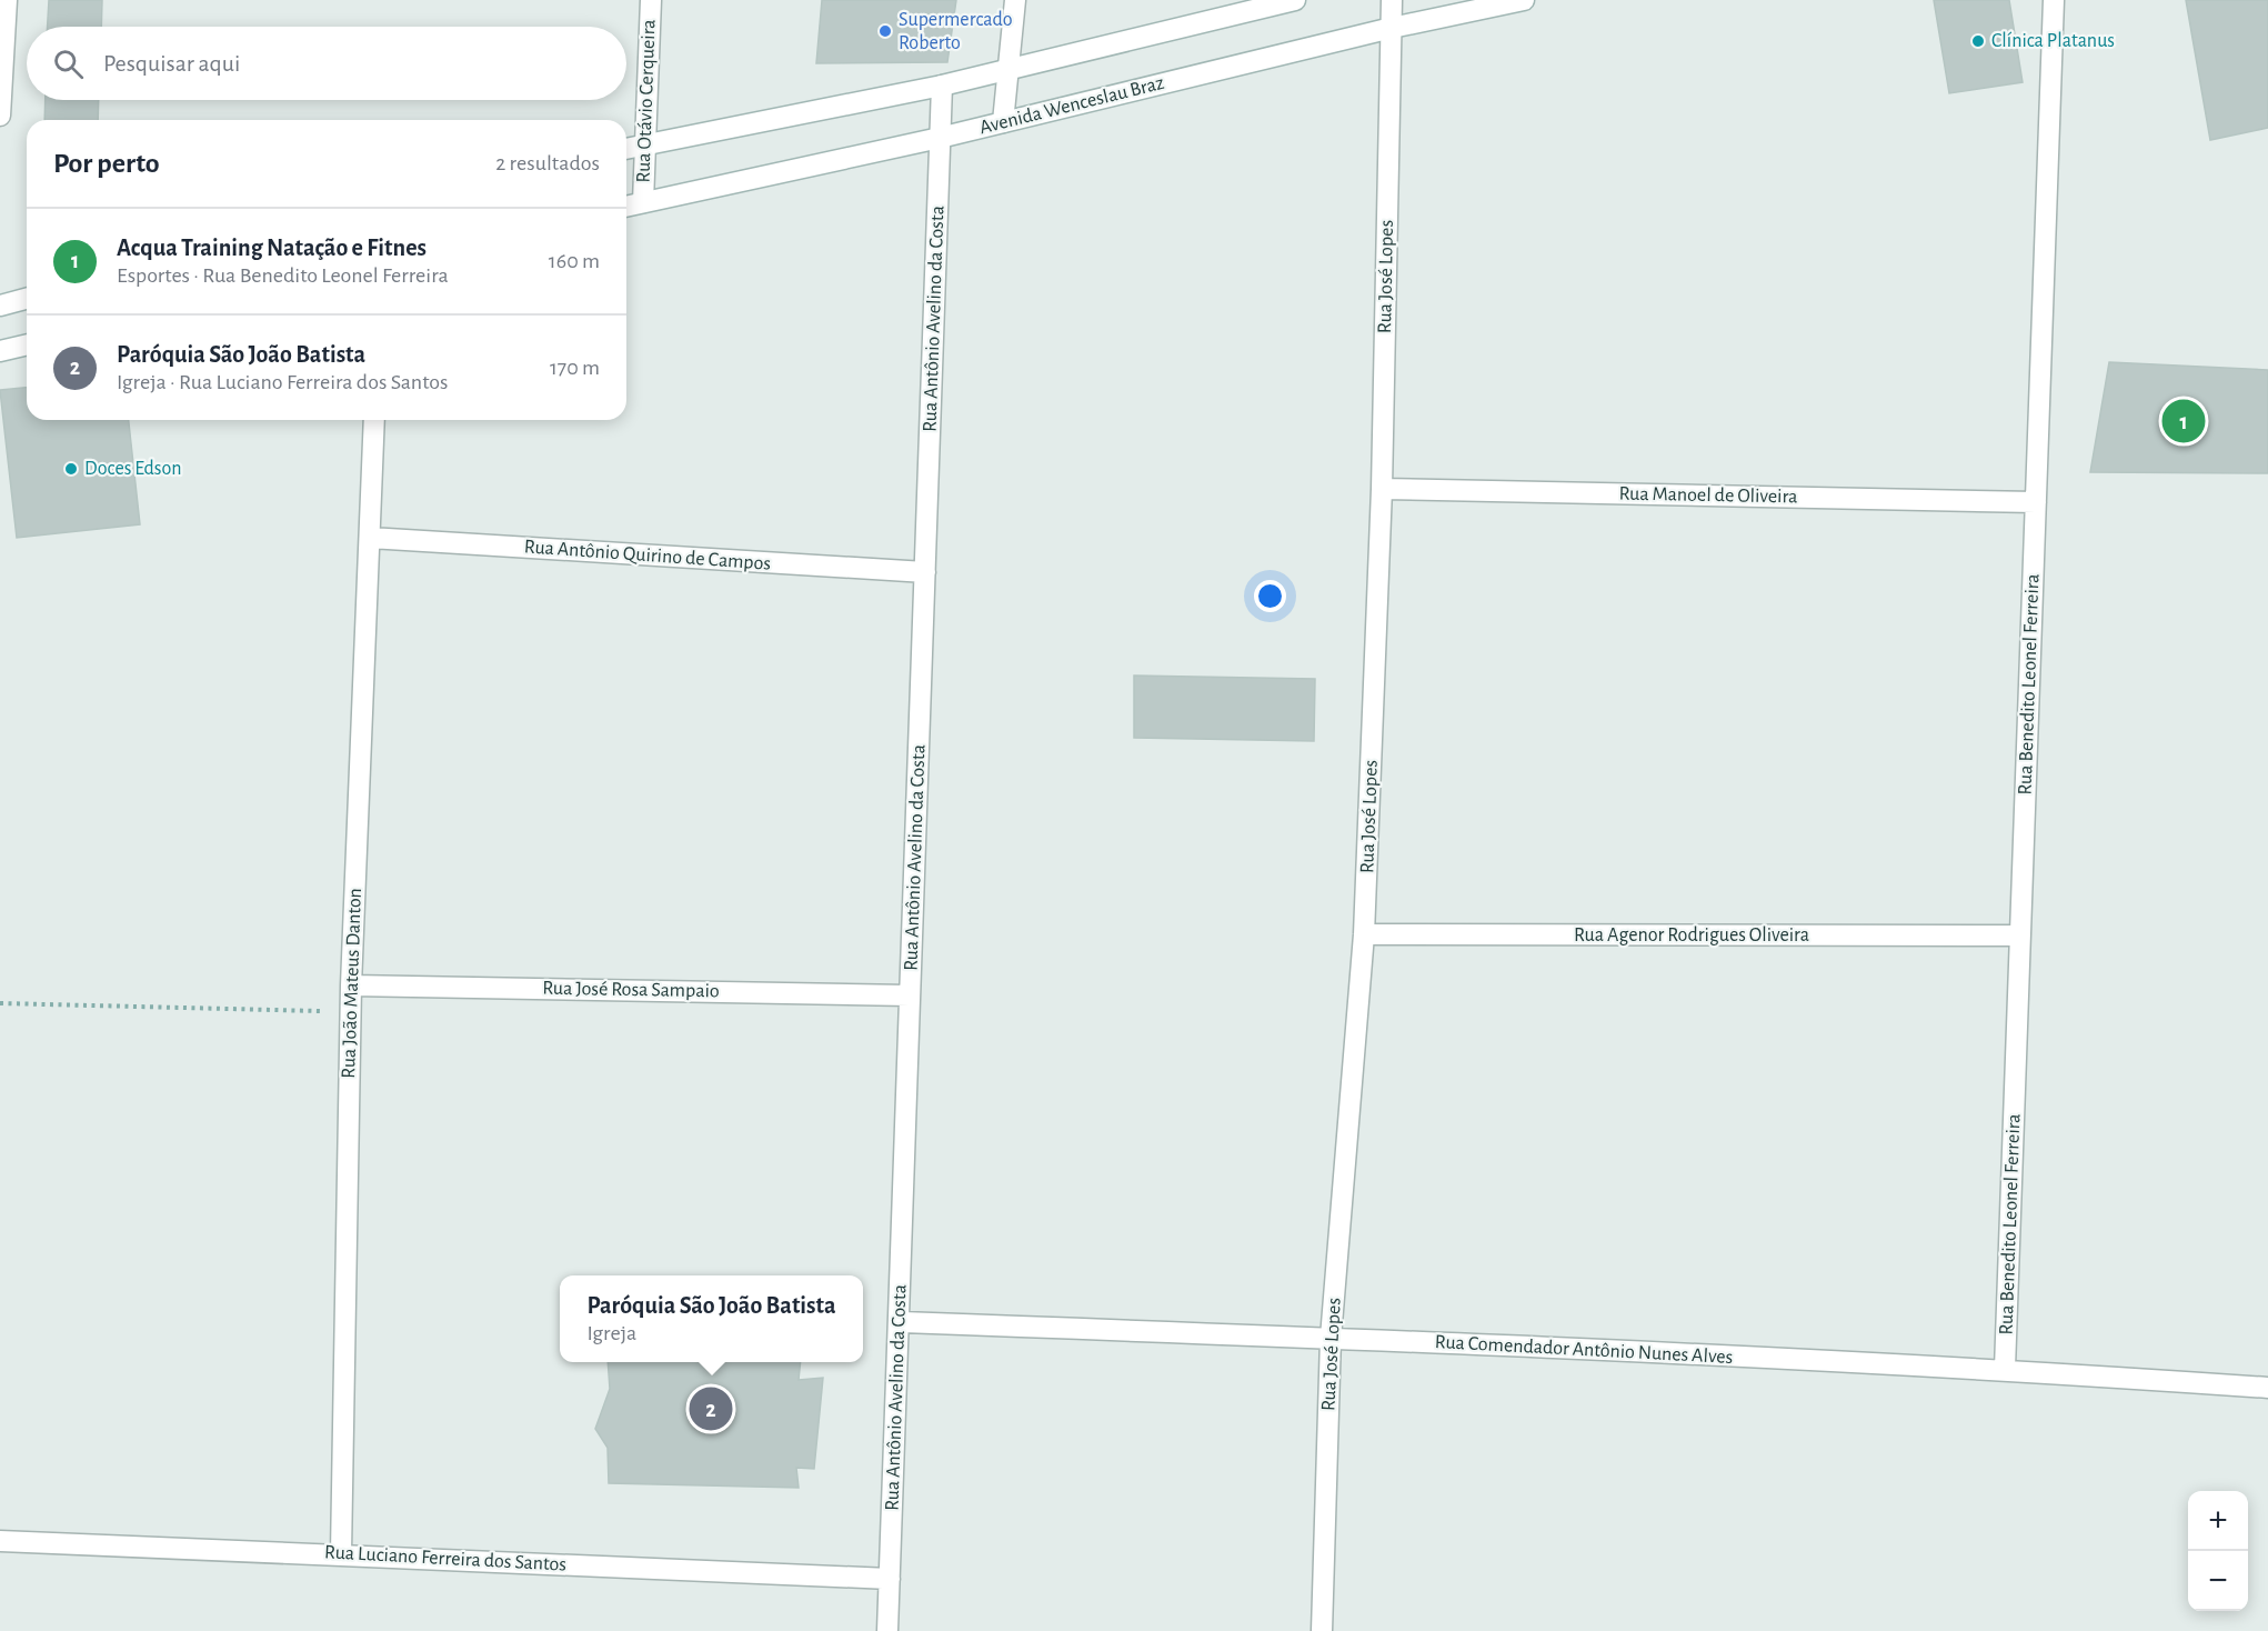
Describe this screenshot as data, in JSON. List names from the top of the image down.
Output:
{
  "streets": {
    "street": [
      "Rua Otávio Cerqueira",
      "Avenida Wenceslau Braz",
      "Rua José Lopes",
      "Rua Antônio Avelino da Costa",
      "Rua Manoel de Oliveira",
      "Rua Antônio Quirino de Campos",
      "Rua Benedito Leonel Ferreira",
      "Rua Agenor Rodrigues Oliveira",
      "Rua João Mateus Danton",
      "Rua José Rosa Sampaio",
      "Rua Comendador Antônio Nunes Alves",
      "Rua Luciano Ferreira dos Santos"
    ]
  },
  "crossings": [
    ["Rua Otávio Cerqueira", "Avenida Wenceslau Braz"],
    ["Avenida Wenceslau Braz", "Rua José Lopes"],
    ["Avenida Wenceslau Braz", "Rua Antônio Avelino da Costa"],
    ["Rua José Lopes", "Rua Manoel de Oliveira"],
    ["Rua José Lopes", "Rua Agenor Rodrigues Oliveira"],
    ["Rua José Lopes", "Rua Comendador Antônio Nunes Alves"],
    ["Rua Antônio Avelino da Costa", "Rua Antônio Quirino de Campos"],
    ["Rua Antônio Avelino da Costa", "Rua José Rosa Sampaio"],
    ["Rua Antônio Avelino da Costa", "Rua Comendador Antônio Nunes Alves"],
    ["Rua Antônio Avelino da Costa", "Rua Luciano Ferreira dos Santos"],
    ["Rua Manoel de Oliveira", "Rua Benedito Leonel Ferreira"],
    ["Rua Antônio Quirino de Campos", "Rua João Mateus Danton"],
    ["Rua Benedito Leonel Ferreira", "Rua Agenor Rodrigues Oliveira"],
    ["Rua Benedito Leonel Ferreira", "Rua Comendador Antônio Nunes Alves"],
    ["Rua João Mateus Danton", "Rua José Rosa Sampaio"],
    ["Rua João Mateus Danton", "Rua Luciano Ferreira dos Santos"]
  ],
  "places": ["Supermercado Roberto", "Clínica Platanus", "Doces Edson"],
  "page": {
    "search": "Pesquisar aqui",
    "heading": ["Por perto", "2 resultados"],
    "list": [
      {
        "mark": "1",
        "name": "Acqua Training Natação e Fitnes",
        "note": "Esportes · Rua Benedito Leonel Ferreira",
        "value": "160 m"
      },
      {
        "mark": "2",
        "name": "Paróquia São João Batista",
        "note": "Igreja · Rua Luciano Ferreira dos Santos",
        "value": "170 m"
      }
    ],
    "pins": ["1", "2"],
    "popup": ["Paróquia São João Batista", "Igreja"],
    "map_buttons": ["+", "−"]
  }
}
